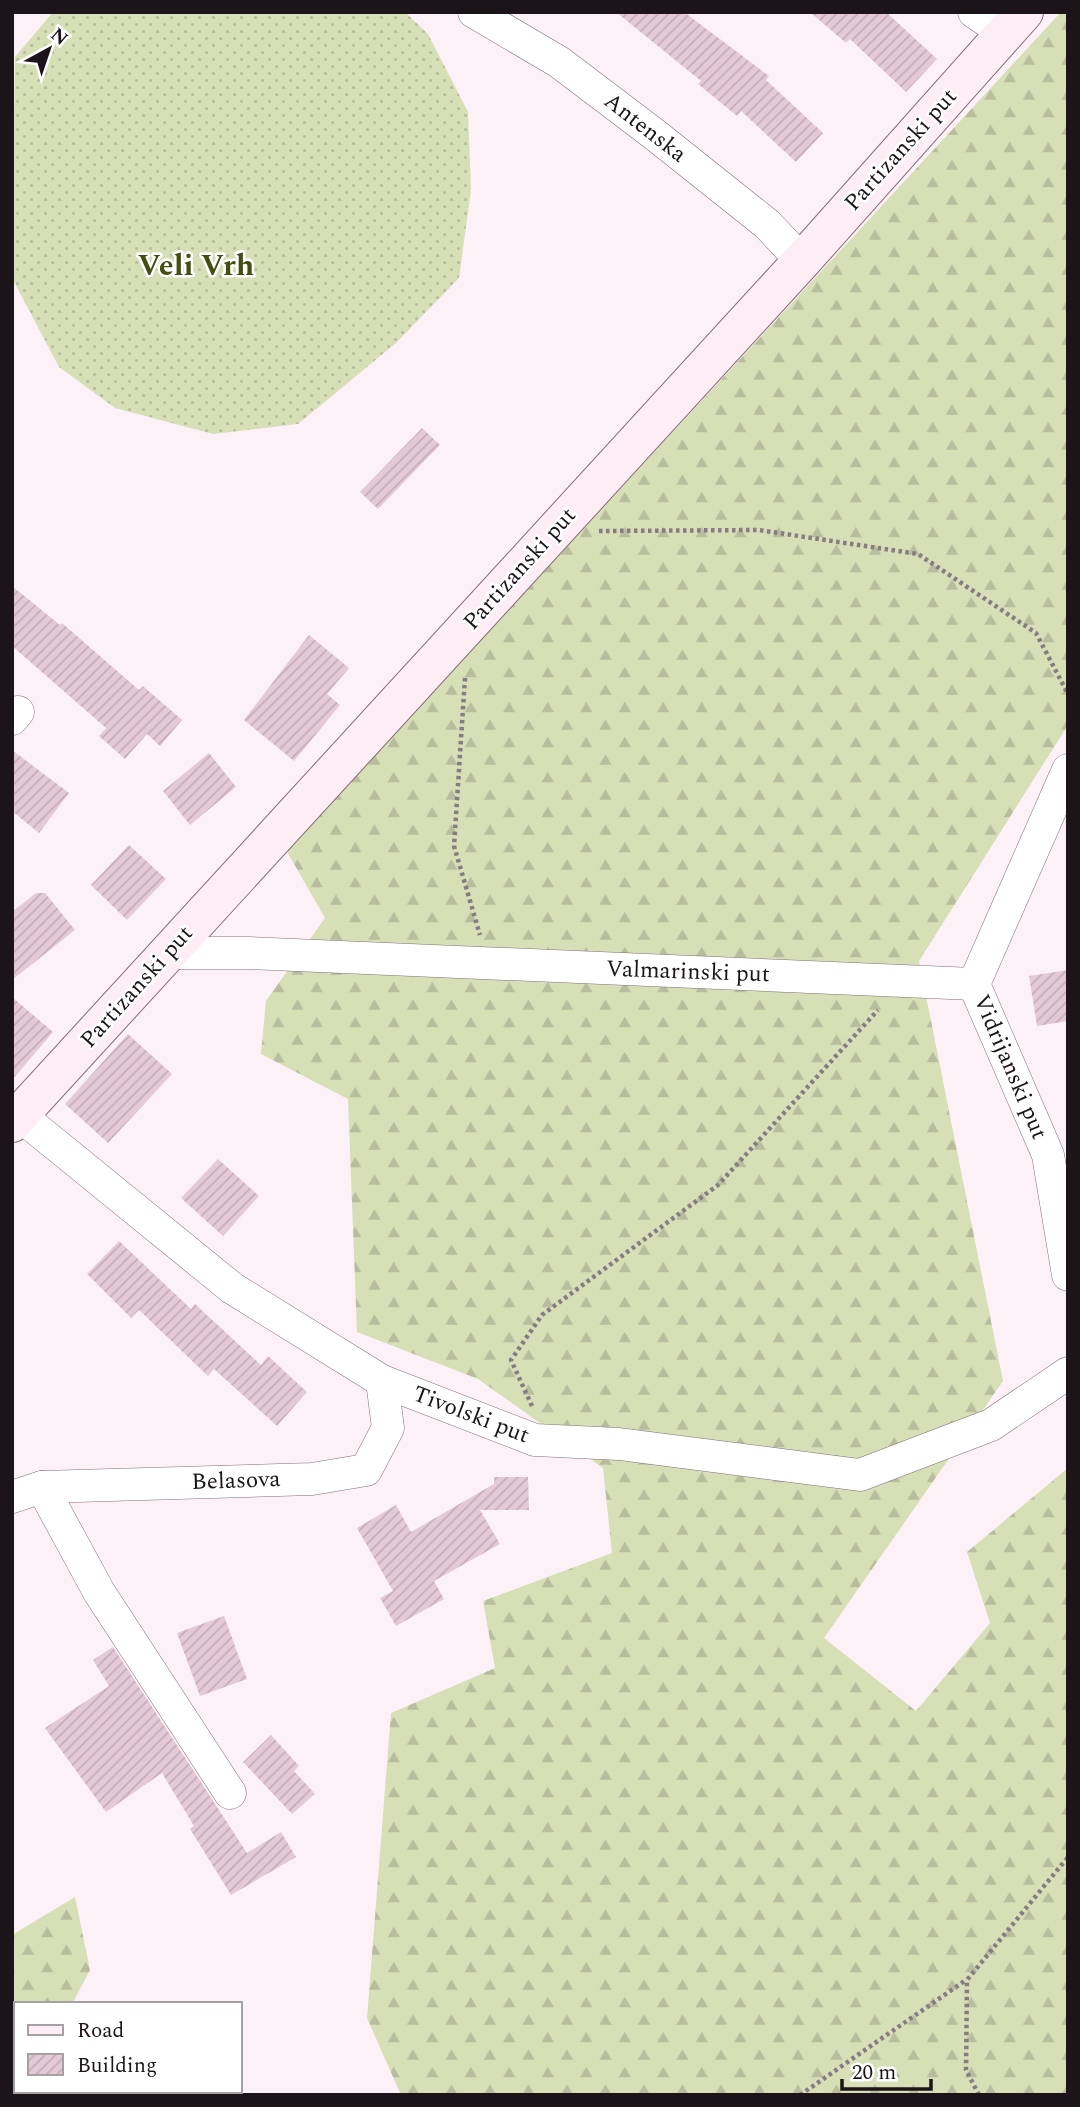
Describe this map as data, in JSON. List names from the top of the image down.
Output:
{
  "streets": {
    "street": [
      "Antenska",
      "Partizanski put",
      "Valmarinski put",
      "Vidrijanski put",
      "Tivolski put",
      "Belasova"
    ]
  },
  "crossings": [
    ["Antenska", "Partizanski put"],
    ["Partizanski put", "Valmarinski put"],
    ["Partizanski put", "Tivolski put"],
    ["Valmarinski put", "Vidrijanski put"],
    ["Tivolski put", "Belasova"]
  ],
  "districts": ["Veli Vrh"],
  "legend": ["Road", "Building"],
  "scale_bar": "20 m",
  "north": "top right"
}
